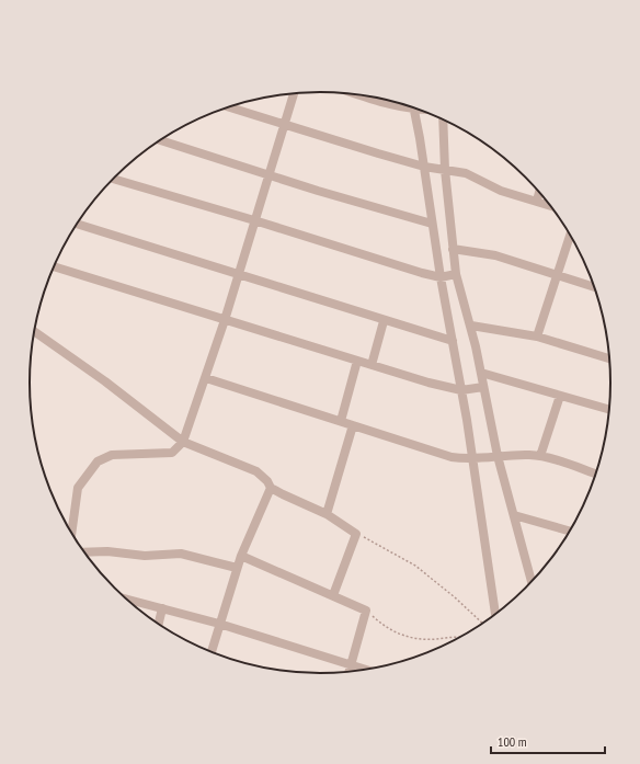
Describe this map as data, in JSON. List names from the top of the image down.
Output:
{
  "scale_bar": "100 m"
}
